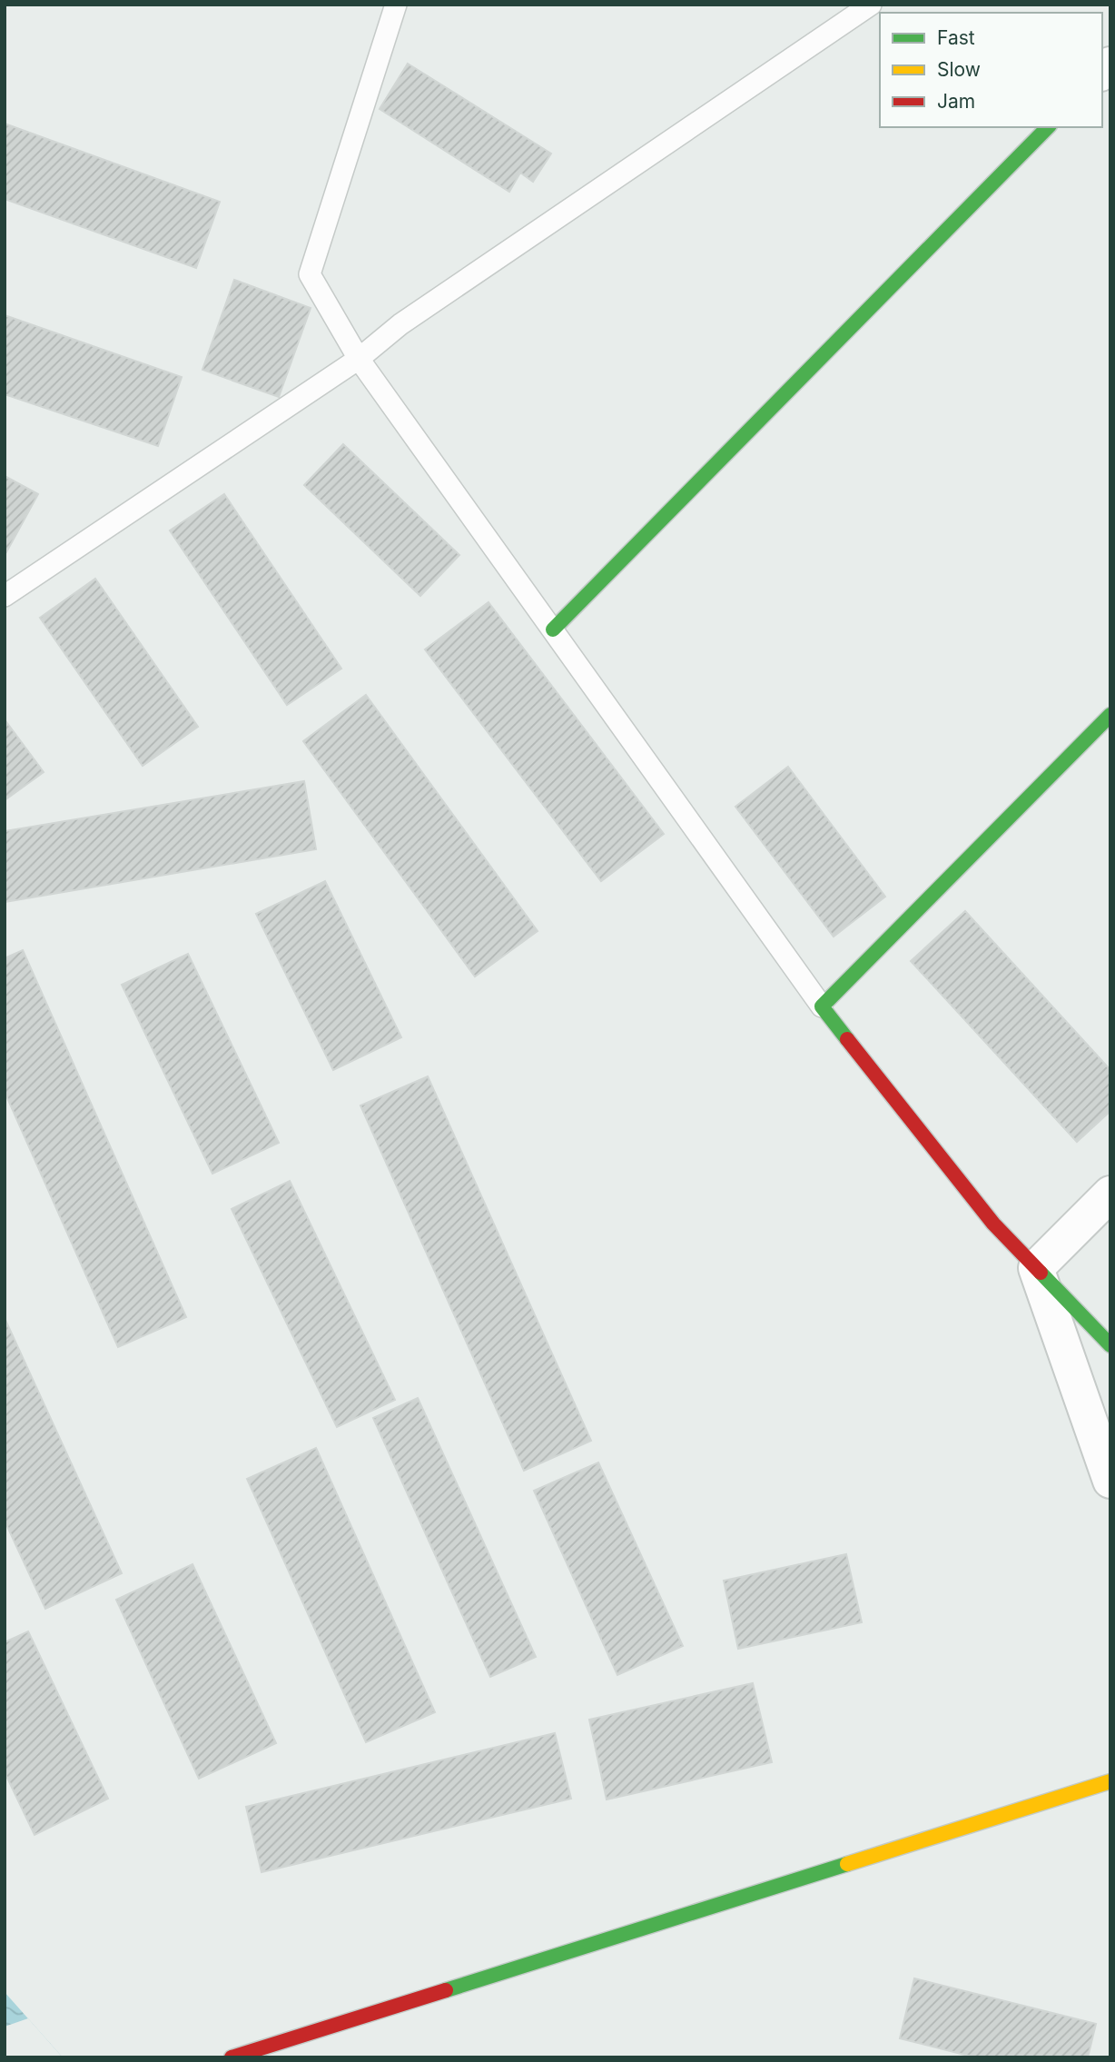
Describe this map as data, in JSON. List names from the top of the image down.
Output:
{
  "legend": ["Fast", "Slow", "Jam"]
}
